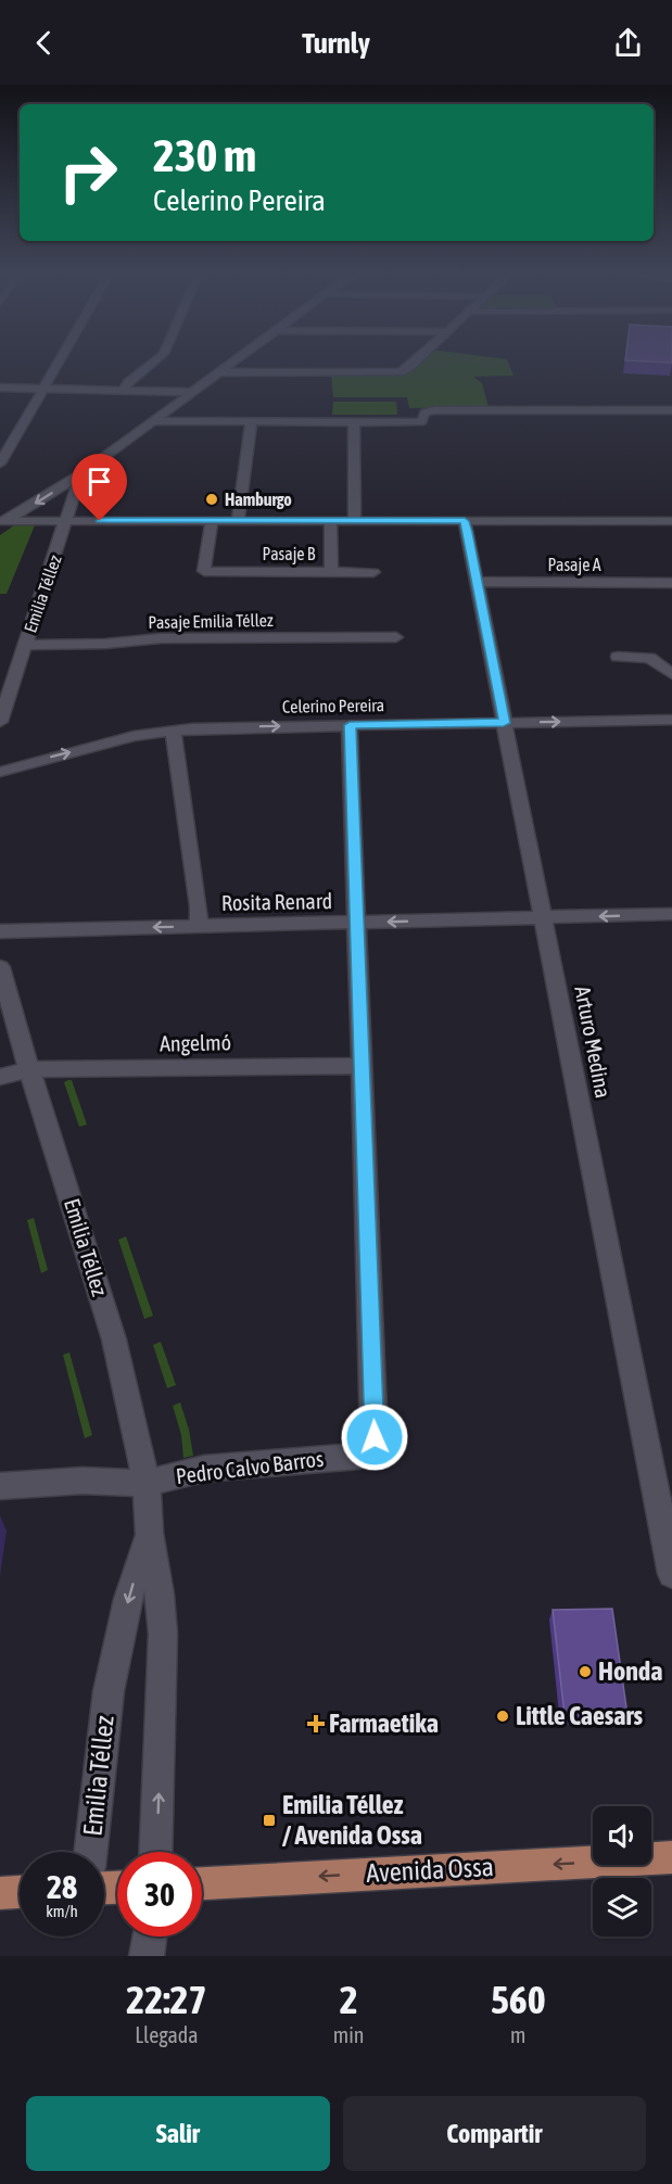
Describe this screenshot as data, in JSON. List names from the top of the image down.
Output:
{
  "streets": {
    "main road": ["Avenida Ossa"],
    "street": [
      "Pasaje B",
      "Pasaje A",
      "Emilia Téllez",
      "Pasaje Emilia Téllez",
      "Celerino Pereira",
      "Rosita Renard",
      "Arturo Medina",
      "Angelmó",
      "Pedro Calvo Barros"
    ]
  },
  "crossings": [
    ["Pasaje A", "Arturo Medina"],
    ["Emilia Téllez", "Pasaje Emilia Téllez"],
    ["Emilia Téllez", "Angelmó"],
    ["Emilia Téllez", "Pedro Calvo Barros"],
    ["Celerino Pereira", "Arturo Medina"],
    ["Celerino Pereira", "Pedro Calvo Barros"],
    ["Rosita Renard", "Arturo Medina"],
    ["Rosita Renard", "Pedro Calvo Barros"],
    ["Angelmó", "Pedro Calvo Barros"]
  ],
  "one_way": ["Celerino Pereira", "Rosita Renard", "Avenida Ossa"],
  "places": {
    "other": ["Hamburgo", "Honda", "Little Caesars"],
    "health": ["Farmaetika"],
    "transit": ["Emilia Téllez / Avenida Ossa"]
  },
  "page": {
    "header": "Turnly",
    "turn": ["230 m", "Celerino Pereira"],
    "speed": "28 km/h",
    "limit": "30",
    "eta": [
      "22:27",
      "Llegada",
      "2",
      "min",
      "560",
      "m"
    ],
    "buttons": ["Salir", "Compartir"]
  }
}
